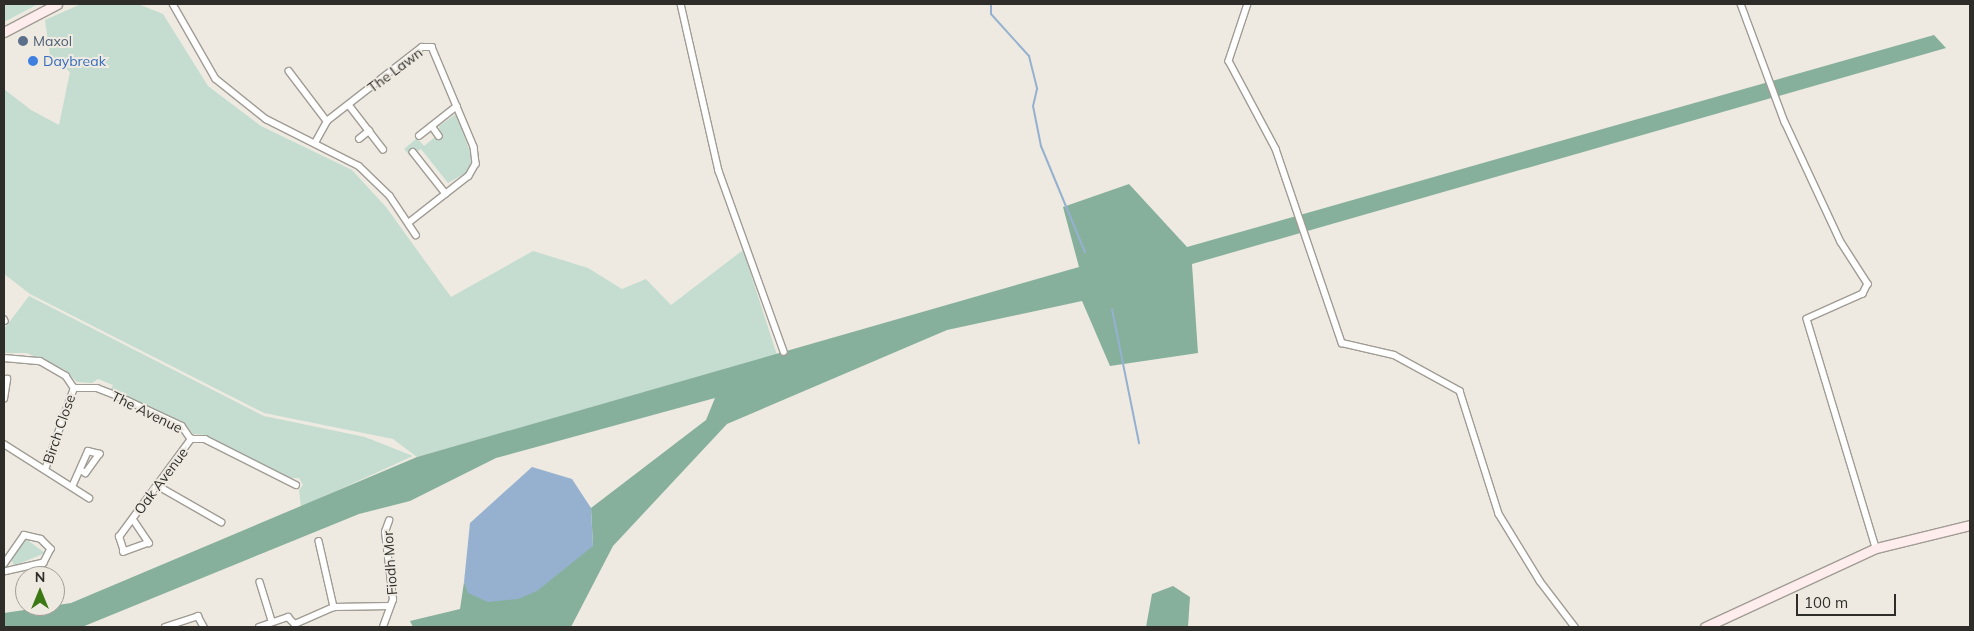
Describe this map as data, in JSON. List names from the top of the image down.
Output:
{
  "streets": {
    "street": [
      "The Lawn",
      "The Avenue",
      "Birch Close",
      "Oak Avenue",
      "Fiodh Mor"
    ]
  },
  "crossings": [
    ["The Avenue", "Birch Close"],
    ["The Avenue", "Oak Avenue"]
  ],
  "places": ["Maxol", "Daybreak"],
  "scale_bar": "100 m",
  "north": "top"
}
